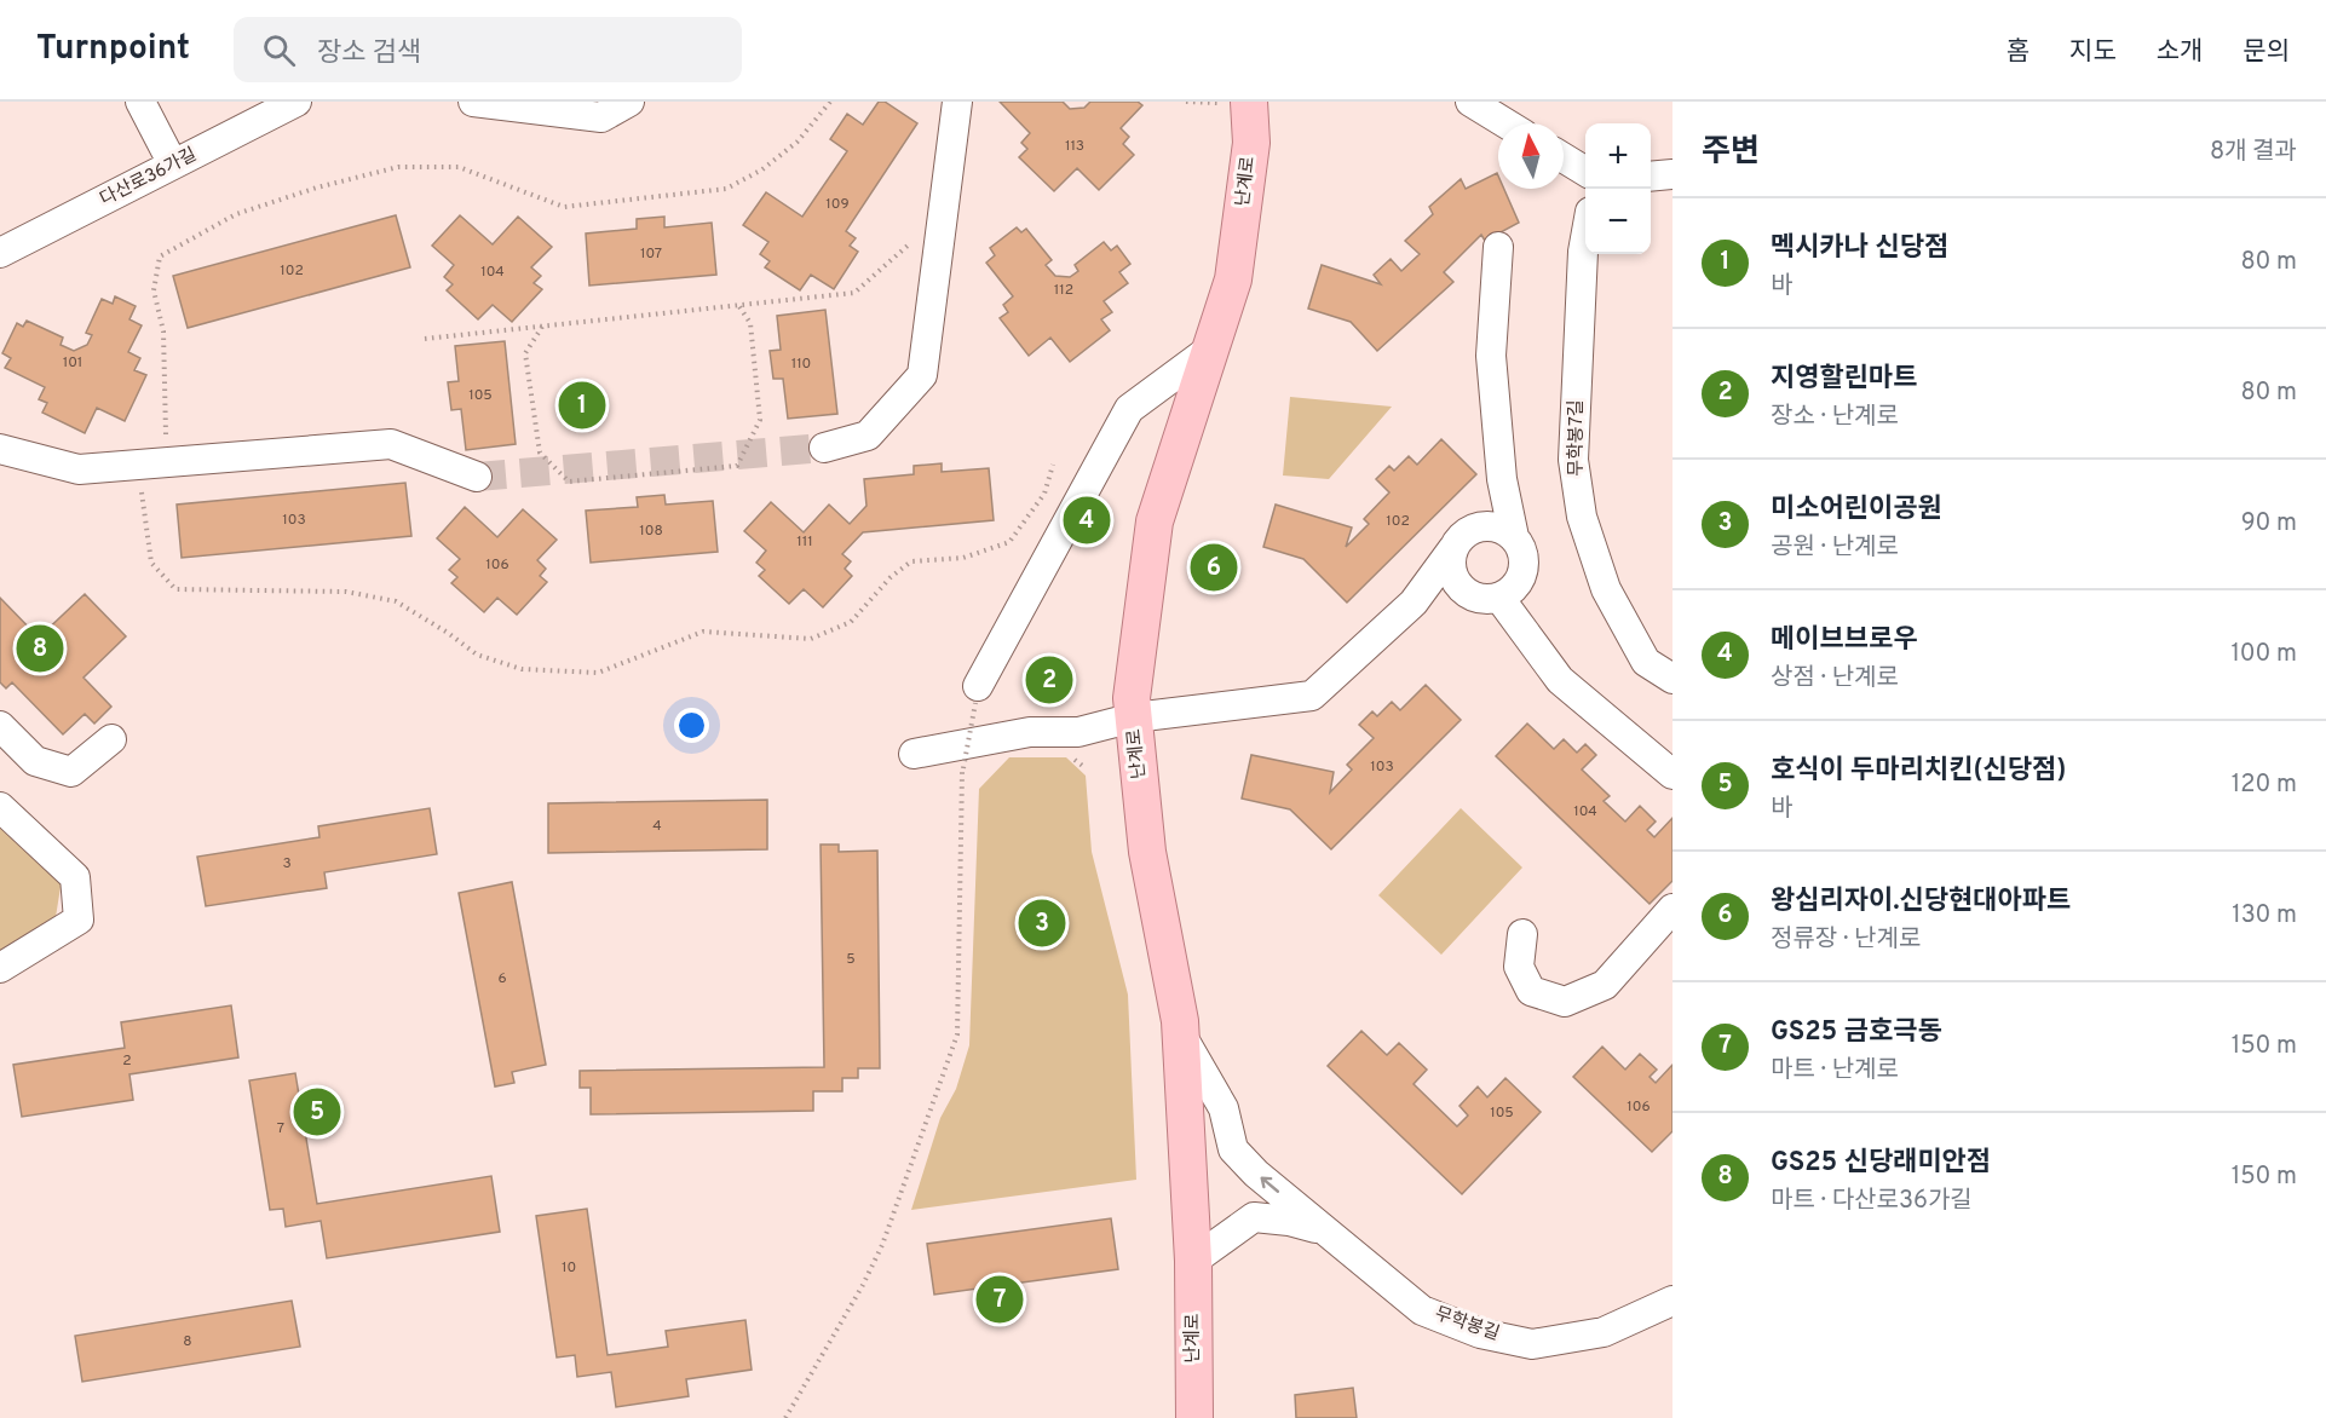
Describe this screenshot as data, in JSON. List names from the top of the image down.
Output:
{
  "streets": {
    "main road": ["난계로"],
    "street": ["다산로36가길", "무학봉7길", "무학봉길"]
  },
  "crossings": [
    ["난계로", "무학봉길"]
  ],
  "house_numbers": [
    "113",
    "109",
    "107",
    "102",
    "104",
    "112",
    "101",
    "110",
    "105",
    "103",
    "102",
    "108",
    "111",
    "106",
    "103",
    "104",
    "4",
    "3",
    "5",
    "6",
    "2",
    "106",
    "105",
    "7",
    "10",
    "8"
  ],
  "north": "top",
  "page": {
    "header": "Turnpoint",
    "search": "장소 검색",
    "nav": [
      "홈",
      "지도",
      "소개",
      "문의"
    ],
    "heading": ["주변", "8개 결과"],
    "map_buttons": ["+", "−"],
    "list": [
      {
        "mark": "1",
        "name": "멕시카나 신당점",
        "note": "바",
        "value": "80 m"
      },
      {
        "mark": "2",
        "name": "지영할린마트",
        "note": "장소 · 난계로",
        "value": "80 m"
      },
      {
        "mark": "3",
        "name": "미소어린이공원",
        "note": "공원 · 난계로",
        "value": "90 m"
      },
      {
        "mark": "4",
        "name": "메이브브로우",
        "note": "상점 · 난계로",
        "value": "100 m"
      },
      {
        "mark": "5",
        "name": "호식이 두마리치킨(신당점)",
        "note": "바",
        "value": "120 m"
      },
      {
        "mark": "6",
        "name": "왕십리자이.신당현대아파트",
        "note": "정류장 · 난계로",
        "value": "130 m"
      },
      {
        "mark": "7",
        "name": "GS25 금호극동",
        "note": "마트 · 난계로",
        "value": "150 m"
      },
      {
        "mark": "8",
        "name": "GS25 신당래미안점",
        "note": "마트 · 다산로36가길",
        "value": "150 m"
      }
    ],
    "pins": [
      "1",
      "4",
      "6",
      "8",
      "2",
      "3",
      "5",
      "7"
    ]
  }
}
